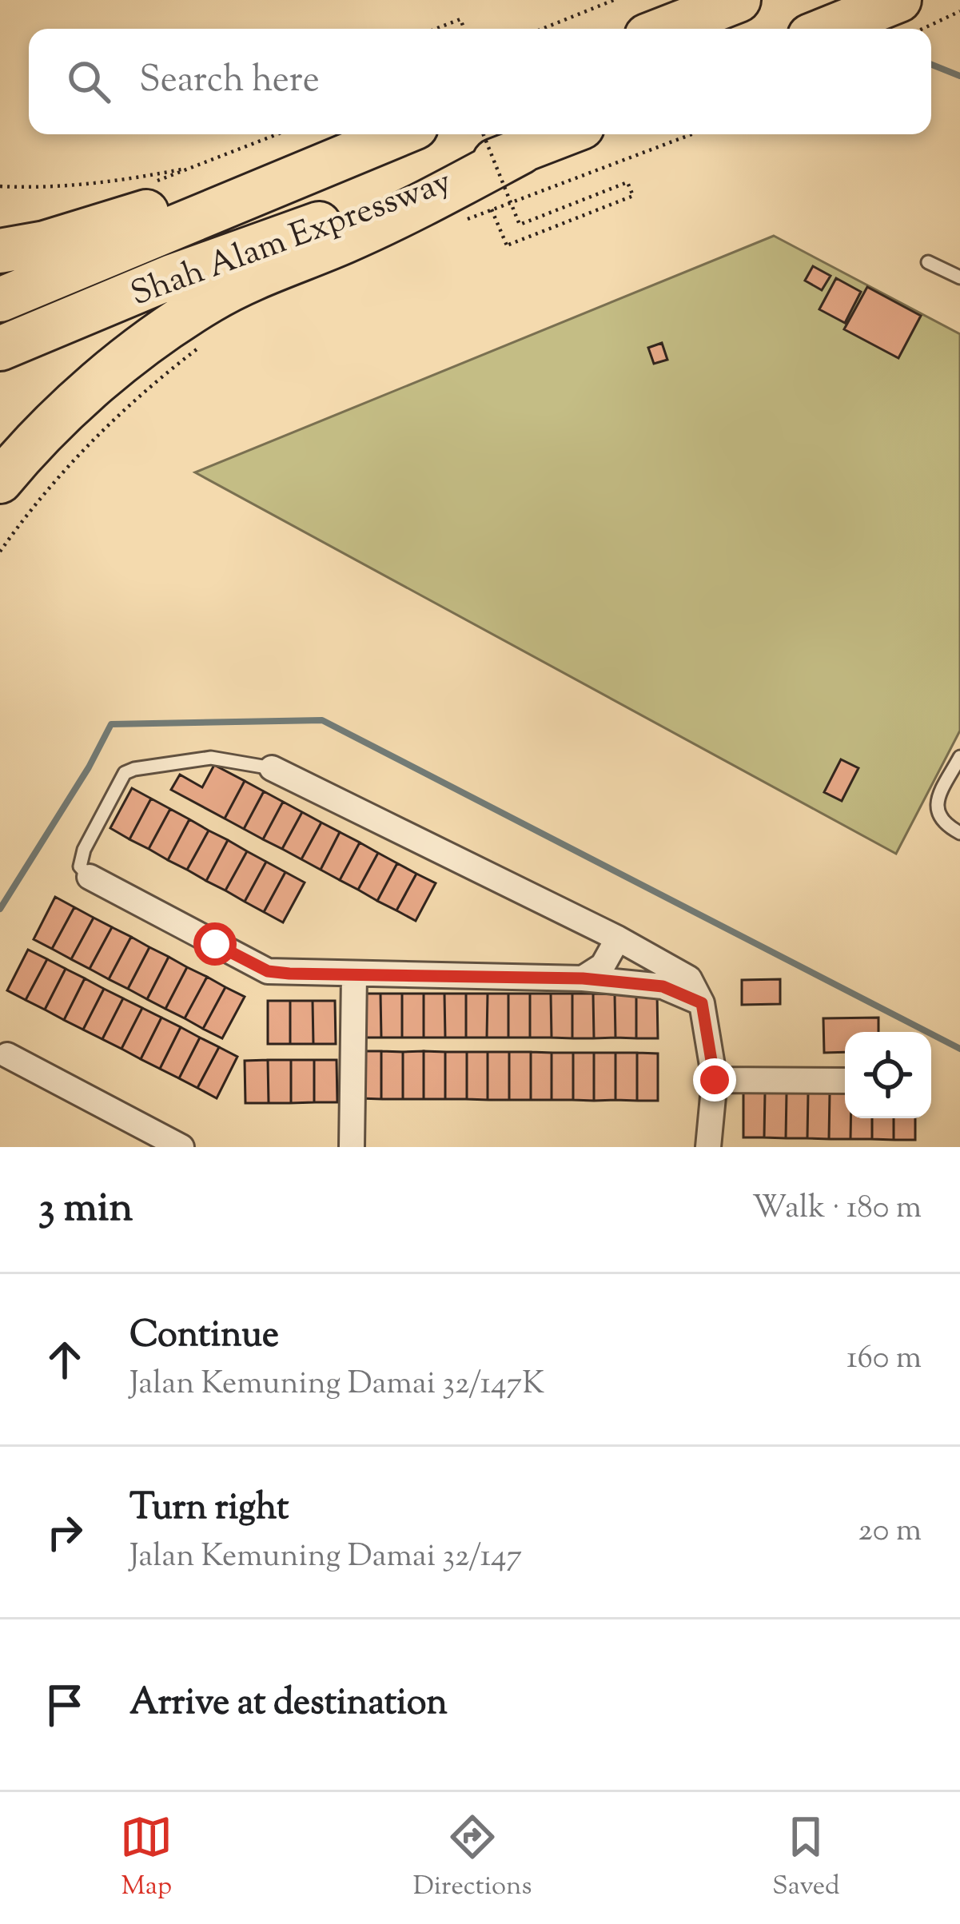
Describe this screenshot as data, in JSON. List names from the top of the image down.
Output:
{
  "streets": {
    "highway": ["Shah Alam Expressway"]
  },
  "page": {
    "search": "Search here",
    "heading": ["3 min", "Walk · 180 m"],
    "list": [
      ["Continue", "Jalan Kemuning Damai 32/147K", "160 m"],
      ["Turn right", "Jalan Kemuning Damai 32/147", "20 m"],
      "Arrive at destination"
    ],
    "nav": ["Map", "Directions", "Saved"]
  }
}
